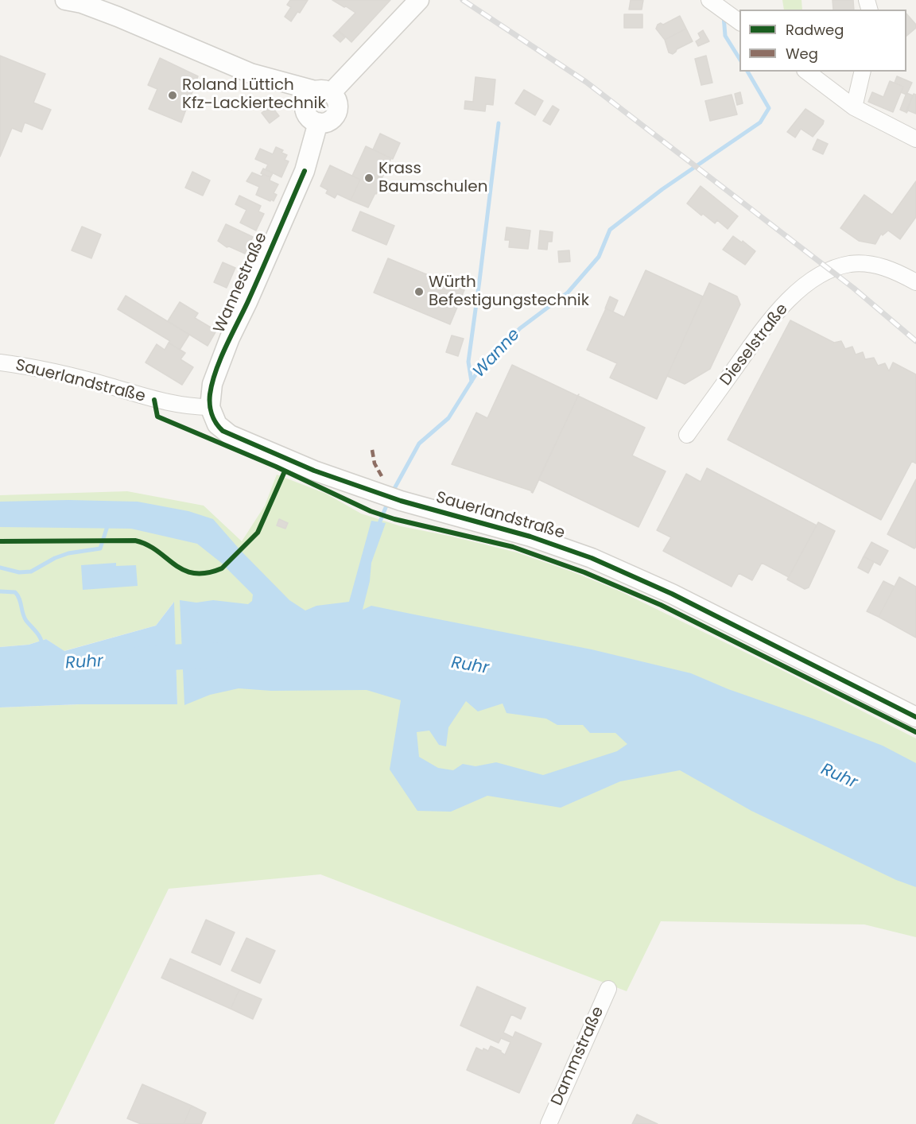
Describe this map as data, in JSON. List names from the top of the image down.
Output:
{
  "streets": {
    "street": [
      "Wannestraße",
      "Dieselstraße",
      "Sauerlandstraße",
      "Dammstraße"
    ]
  },
  "crossings": [
    ["Wannestraße", "Sauerlandstraße"]
  ],
  "water": ["Wanne", "Ruhr"],
  "places": ["Roland Lüttich Kfz-Lackiertechnik", "Krass Baumschulen", "Würth Befestigungstechnik"],
  "legend": ["Radweg", "Weg"]
}
